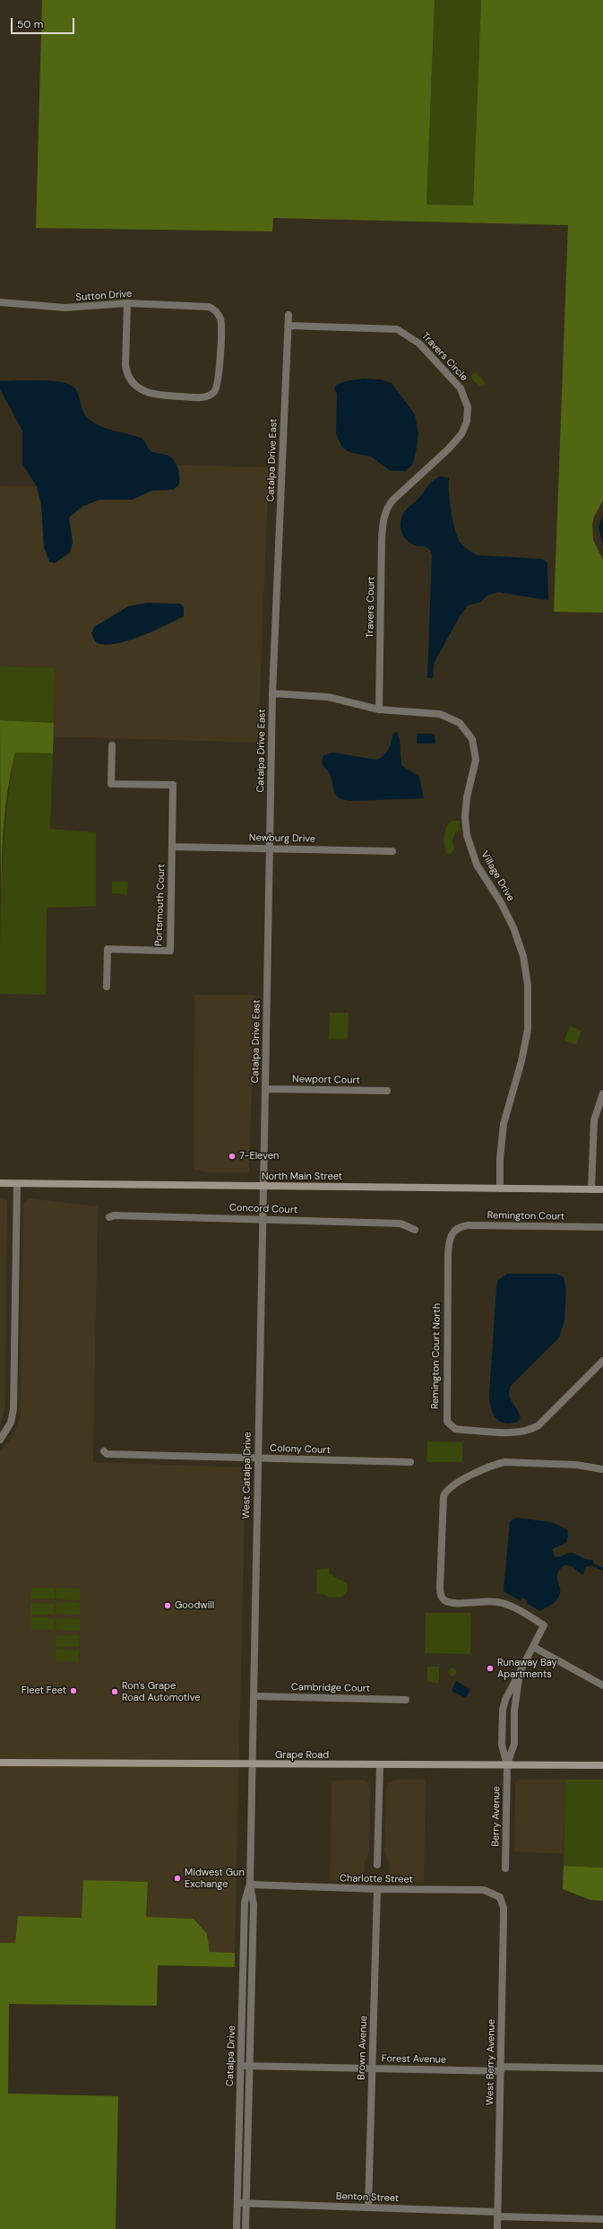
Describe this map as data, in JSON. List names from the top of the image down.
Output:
{
  "streets": {
    "main road": ["North Main Street", "Grape Road"],
    "street": [
      "Sutton Drive",
      "Travers Circle",
      "Catalpa Drive East",
      "Travers Court",
      "Newburg Drive",
      "Village Drive",
      "Portsmouth Court",
      "Newport Court",
      "Concord Court",
      "Remington Court",
      "Remington Court North",
      "Colony Court",
      "West Catalpa Drive",
      "Cambridge Court",
      "Berry Avenue",
      "Charlotte Street",
      "Brown Avenue",
      "Catalpa Drive",
      "Forest Avenue",
      "West Berry Avenue",
      "Benton Street"
    ]
  },
  "crossings": [
    ["Travers Circle", "Catalpa Drive East"],
    ["Travers Circle", "Travers Court"],
    ["Catalpa Drive East", "Newburg Drive"],
    ["Catalpa Drive East", "Village Drive"],
    ["Catalpa Drive East", "Newport Court"],
    ["Catalpa Drive East", "North Main Street"],
    ["Catalpa Drive East", "West Catalpa Drive"],
    ["Travers Court", "Village Drive"],
    ["Newburg Drive", "Portsmouth Court"],
    ["Village Drive", "North Main Street"],
    ["North Main Street", "West Catalpa Drive"],
    ["Concord Court", "West Catalpa Drive"],
    ["Remington Court", "Remington Court North"],
    ["Colony Court", "West Catalpa Drive"],
    ["West Catalpa Drive", "Cambridge Court"],
    ["West Catalpa Drive", "Grape Road"],
    ["West Catalpa Drive", "Catalpa Drive"],
    ["Grape Road", "Berry Avenue"],
    ["Grape Road", "Catalpa Drive"],
    ["Charlotte Street", "Brown Avenue"],
    ["Charlotte Street", "Catalpa Drive"],
    ["Charlotte Street", "West Berry Avenue"],
    ["Brown Avenue", "Forest Avenue"],
    ["Brown Avenue", "Benton Street"],
    ["Catalpa Drive", "Forest Avenue"],
    ["Catalpa Drive", "Benton Street"],
    ["Forest Avenue", "West Berry Avenue"],
    ["West Berry Avenue", "Benton Street"]
  ],
  "places": [
    "7-Eleven",
    "Goodwill",
    "Runaway Bay Apartments",
    "Fleet Feet",
    "Ron's Grape Road Automotive",
    "Midwest Gun Exchange"
  ],
  "scale_bar": "50 m"
}
